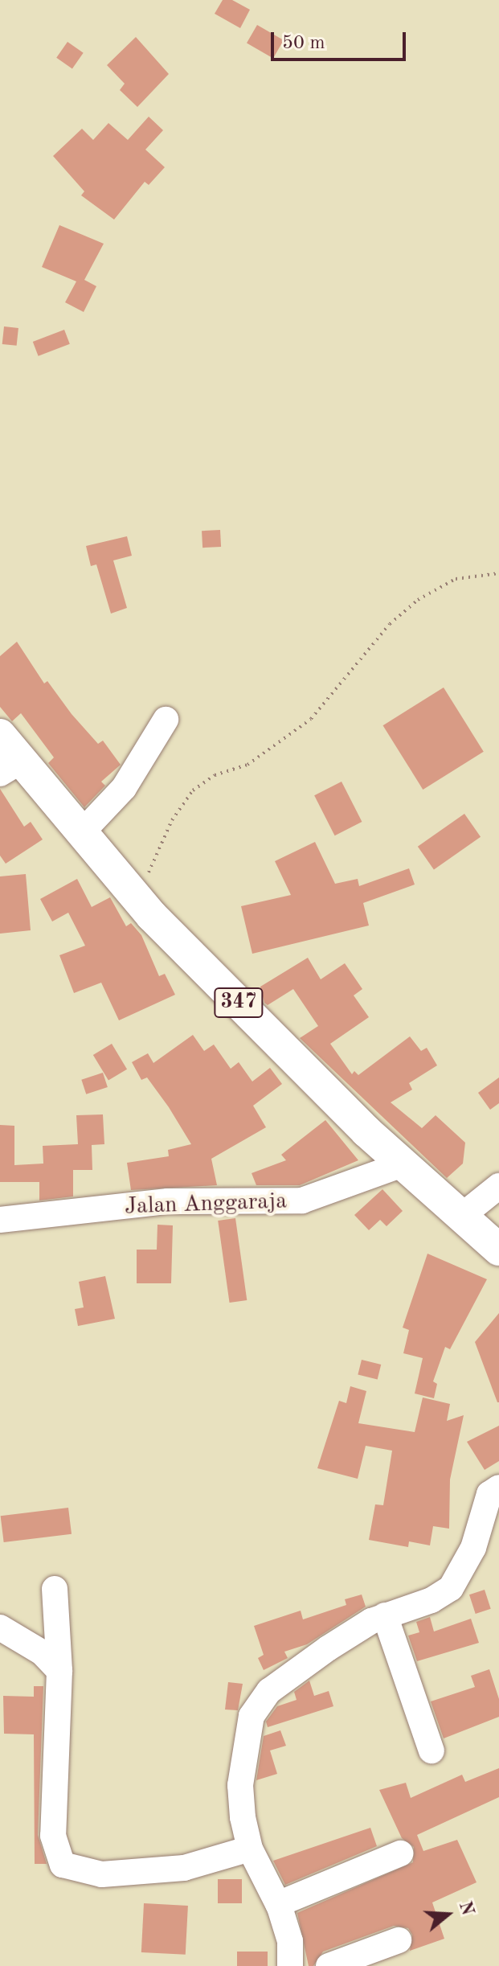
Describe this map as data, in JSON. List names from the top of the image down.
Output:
{
  "streets": {
    "main road": ["347"],
    "street": ["Jalan Anggaraja"]
  },
  "crossings": [
    ["347", "Jalan Anggaraja"]
  ],
  "scale_bar": "50 m",
  "north": "right"
}
